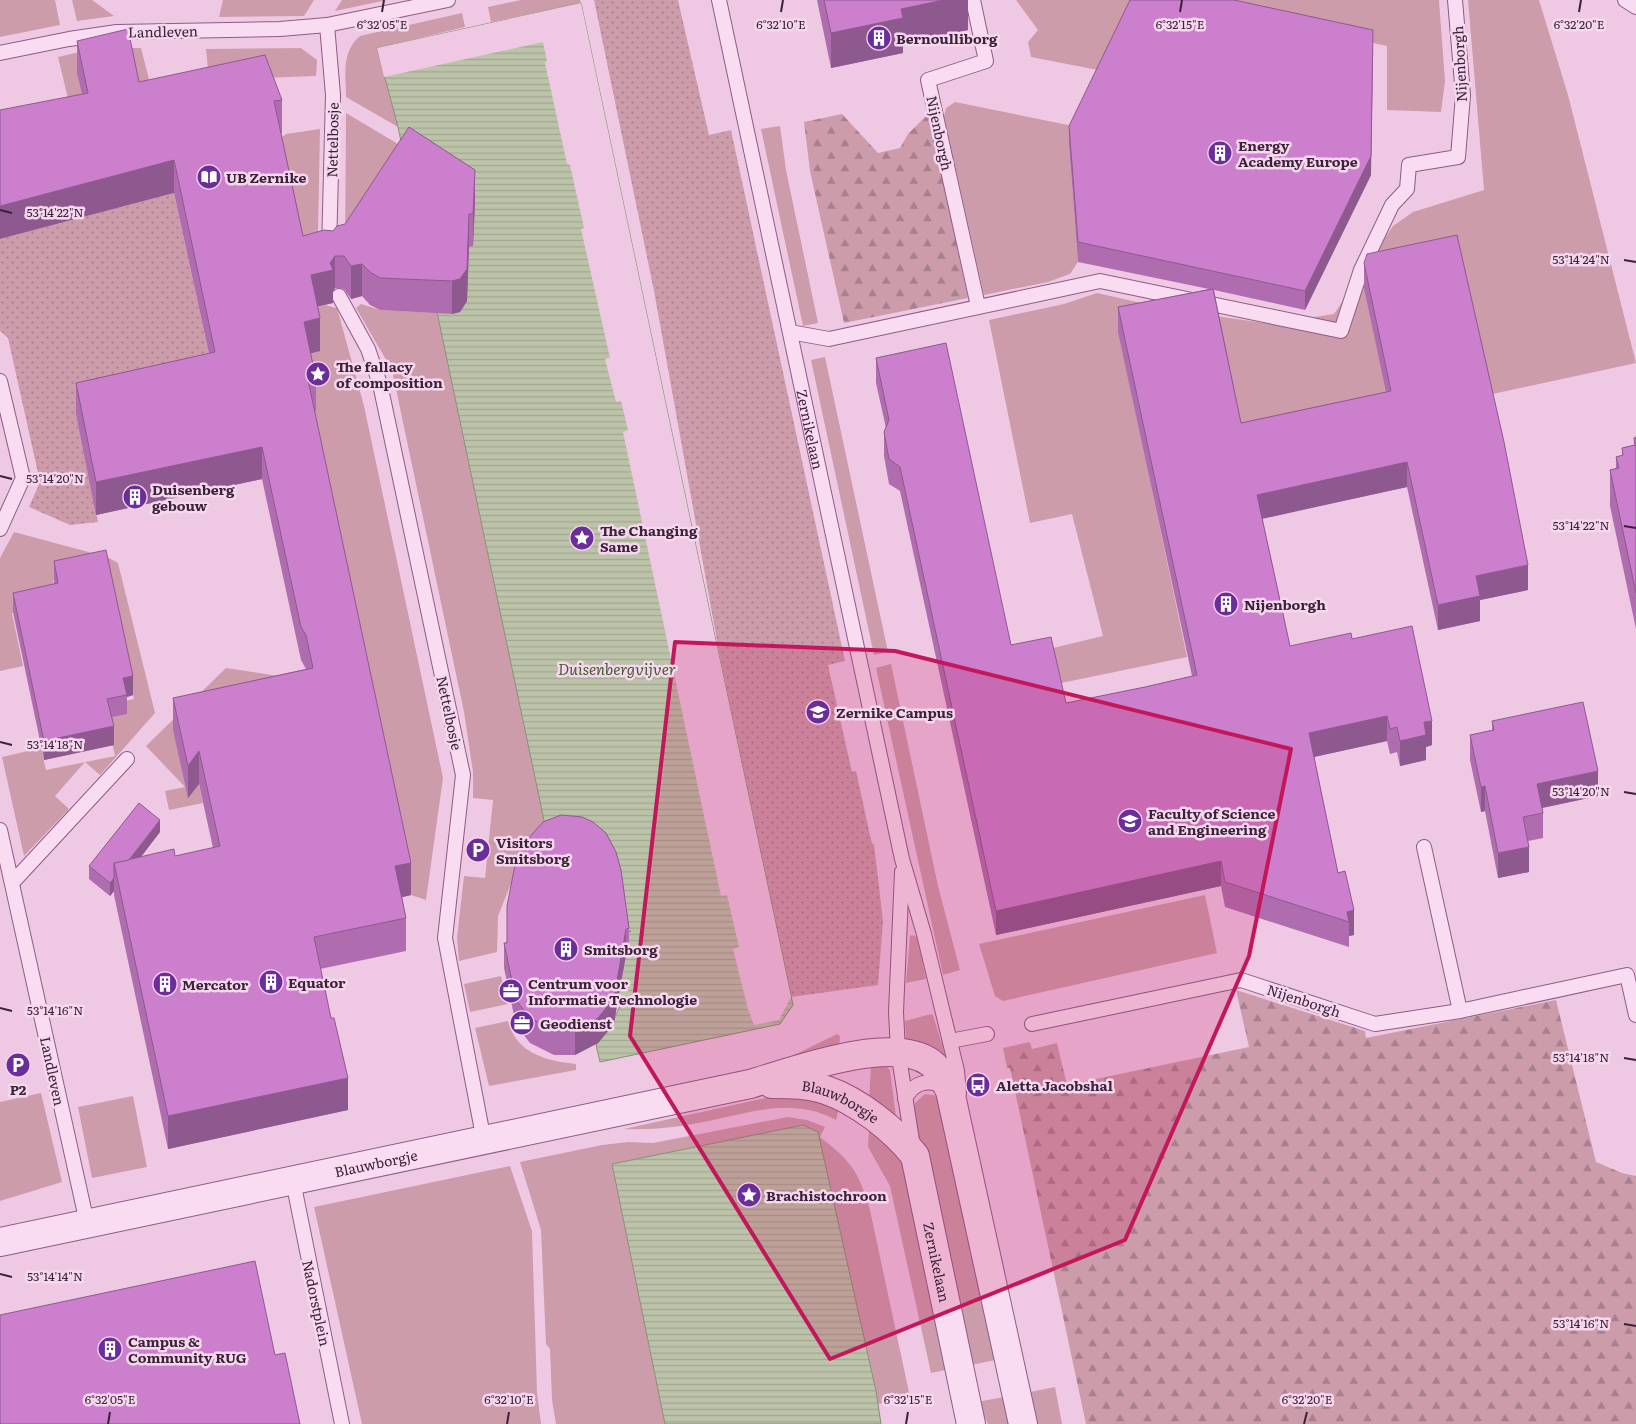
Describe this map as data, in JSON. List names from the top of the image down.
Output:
{
  "streets": {
    "street": ["Zernikelaan", "Blauwborgje"],
    "lane": [
      "Landleven",
      "Nijenborgh",
      "Nettelbosje",
      "Nadorstplein"
    ]
  },
  "crossings": [
    ["Landleven", "Nettelbosje"],
    ["Landleven", "Blauwborgje"],
    ["Nijenborgh", "Zernikelaan"],
    ["Nettelbosje", "Blauwborgje"],
    ["Zernikelaan", "Blauwborgje"],
    ["Blauwborgje", "Nadorstplein"]
  ],
  "water": ["Duisenbergvijver"],
  "places": {
    "building": [
      "Bernoulliborg",
      "Energy Academy Europe",
      "Duisenberg gebouw",
      "Nijenborgh",
      "Smitsborg",
      "Equator",
      "Mercator",
      "Campus & Community RUG"
    ],
    "library": ["UB Zernike"],
    "place": ["The fallacy of composition", "The Changing Same", "Brachistochroon"],
    "school or university": ["Zernike Campus", "Faculty of Science and Engineering"],
    "parking": ["Visitors Smitsborg", "P2"],
    "office": ["Centrum voor Informatie Technologie", "Geodienst"],
    "bus stop": ["Aletta Jacobshal"]
  },
  "coordinates": [
    "6°32'05\"E",
    "6°32'10\"E",
    "6°32'15\"E",
    "6°32'20\"E",
    "53°14'22\"N",
    "53°14'24\"N",
    "53°14'20\"N",
    "53°14'18\"N",
    "53°14'16\"N",
    "53°14'14\"N"
  ]
}
